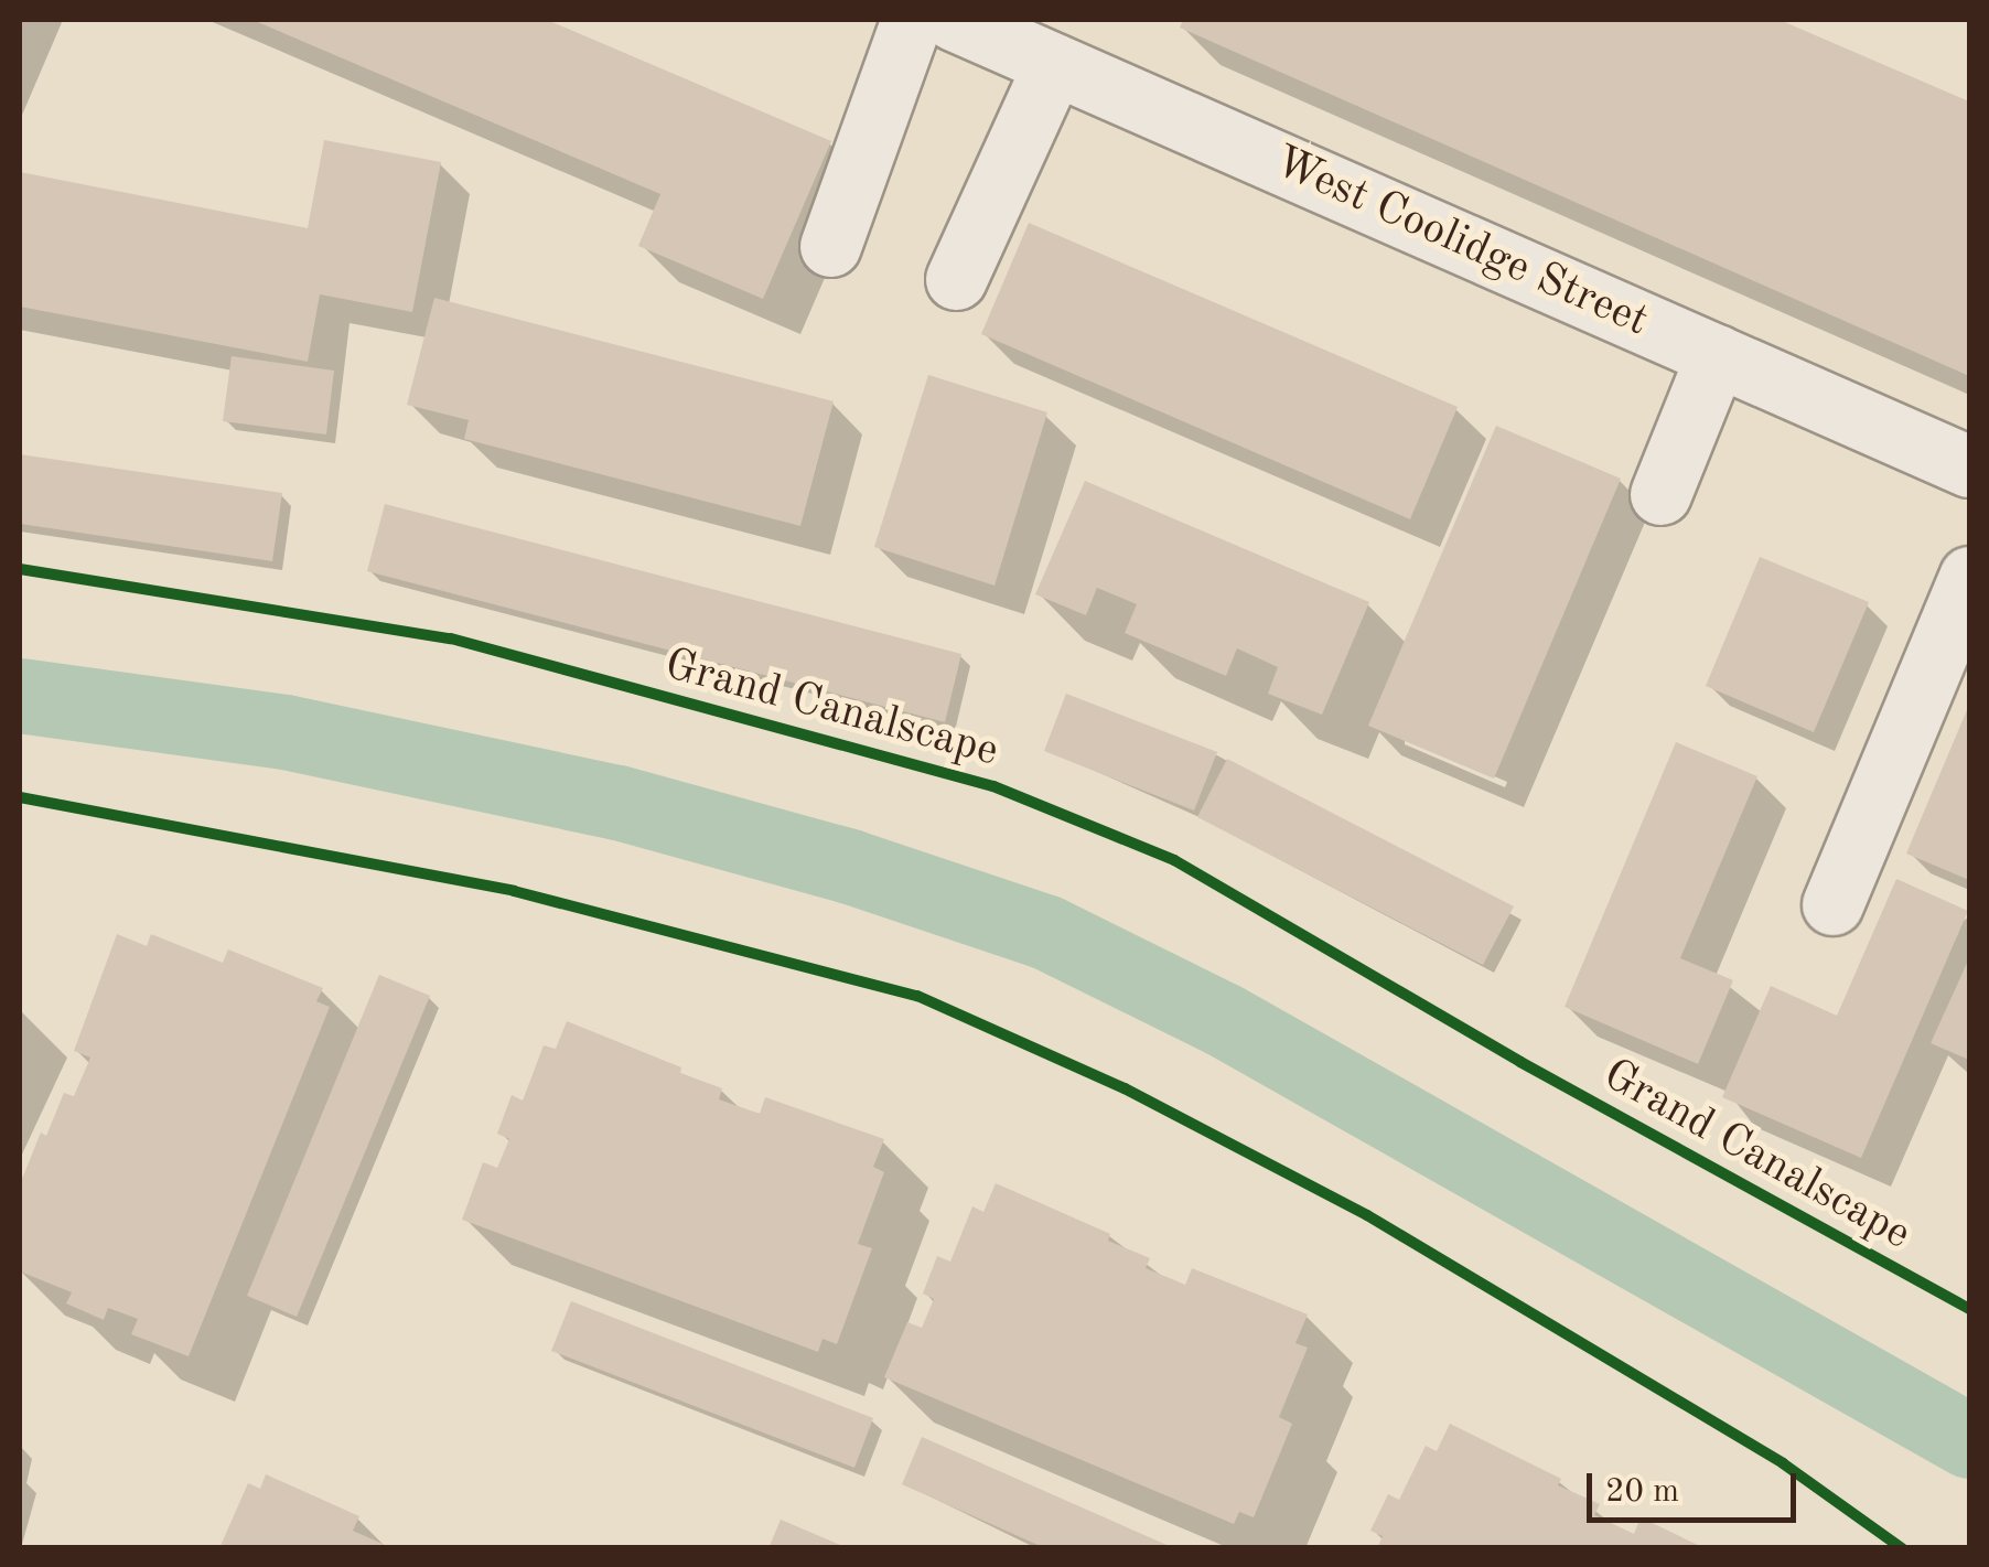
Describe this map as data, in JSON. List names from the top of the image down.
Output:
{
  "streets": {
    "street": ["West Coolidge Street"],
    "cycle path": ["Grand Canalscape"]
  },
  "scale_bar": "20 m"
}
